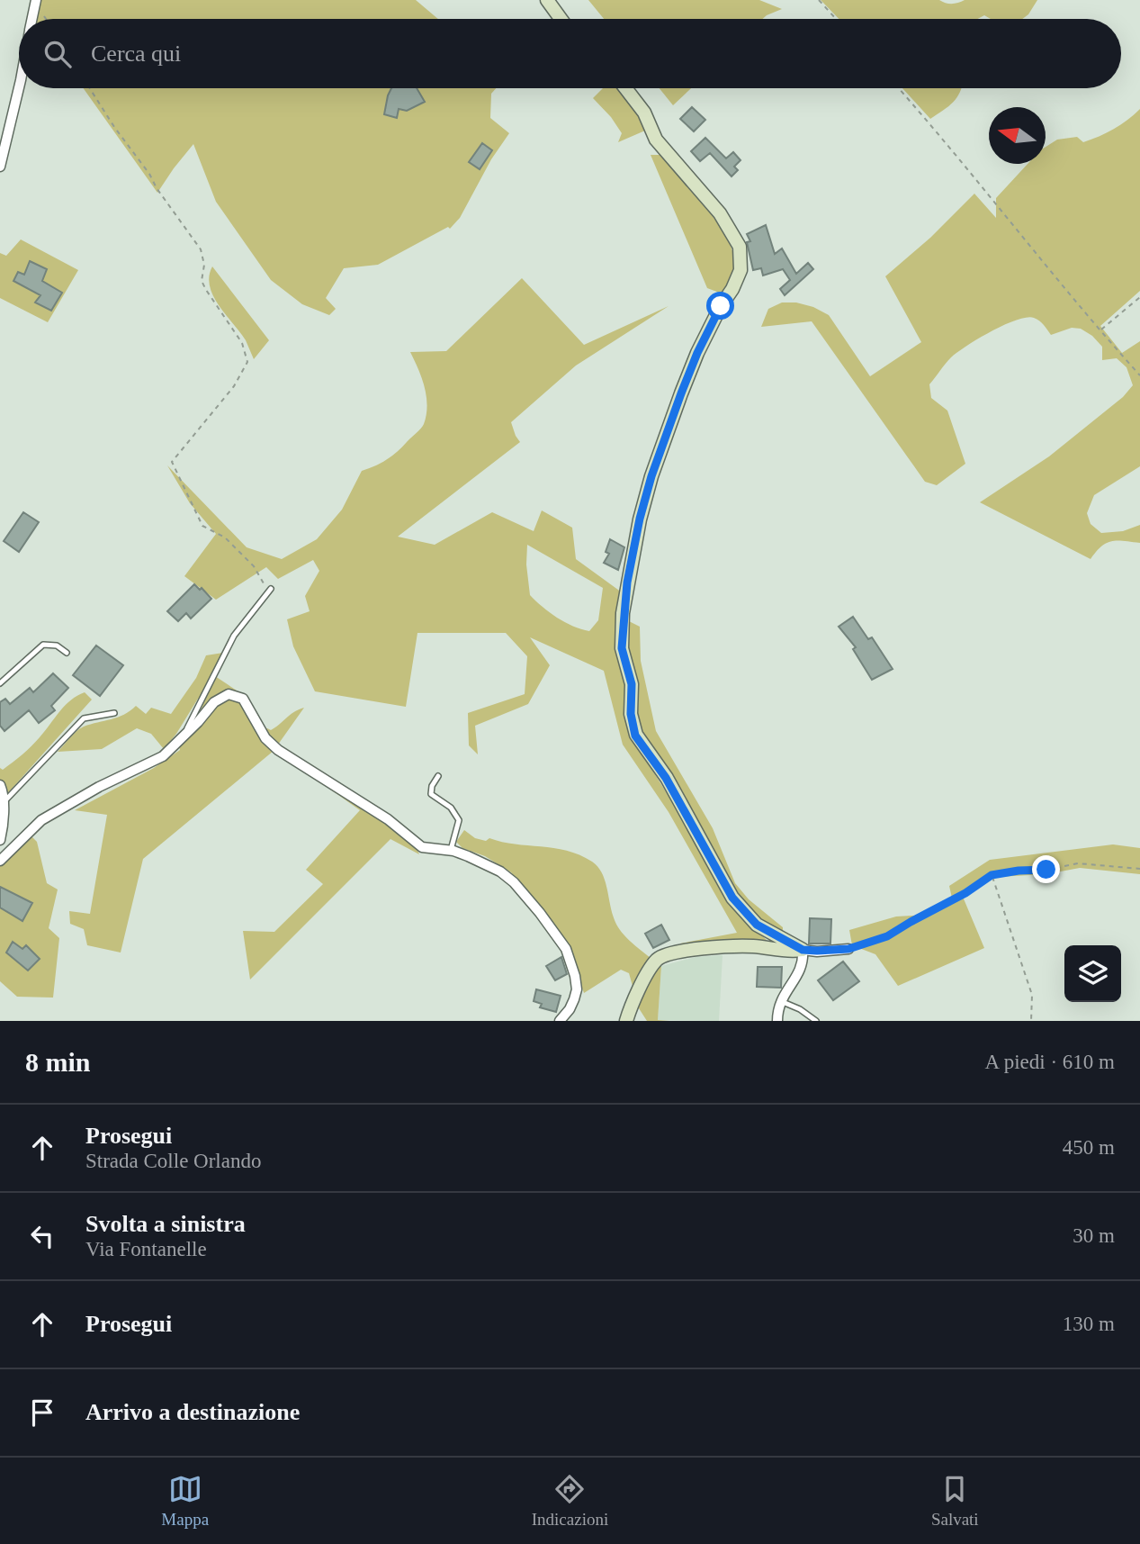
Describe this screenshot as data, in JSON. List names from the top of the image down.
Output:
{
  "north": "left",
  "page": {
    "search": "Cerca qui",
    "heading": ["8 min", "A piedi · 610 m"],
    "list": [
      ["Prosegui", "Strada Colle Orlando", "450 m"],
      ["Svolta a sinistra", "Via Fontanelle", "30 m"],
      ["Prosegui", "130 m"],
      "Arrivo a destinazione"
    ],
    "nav": ["Mappa", "Indicazioni", "Salvati"]
  }
}
